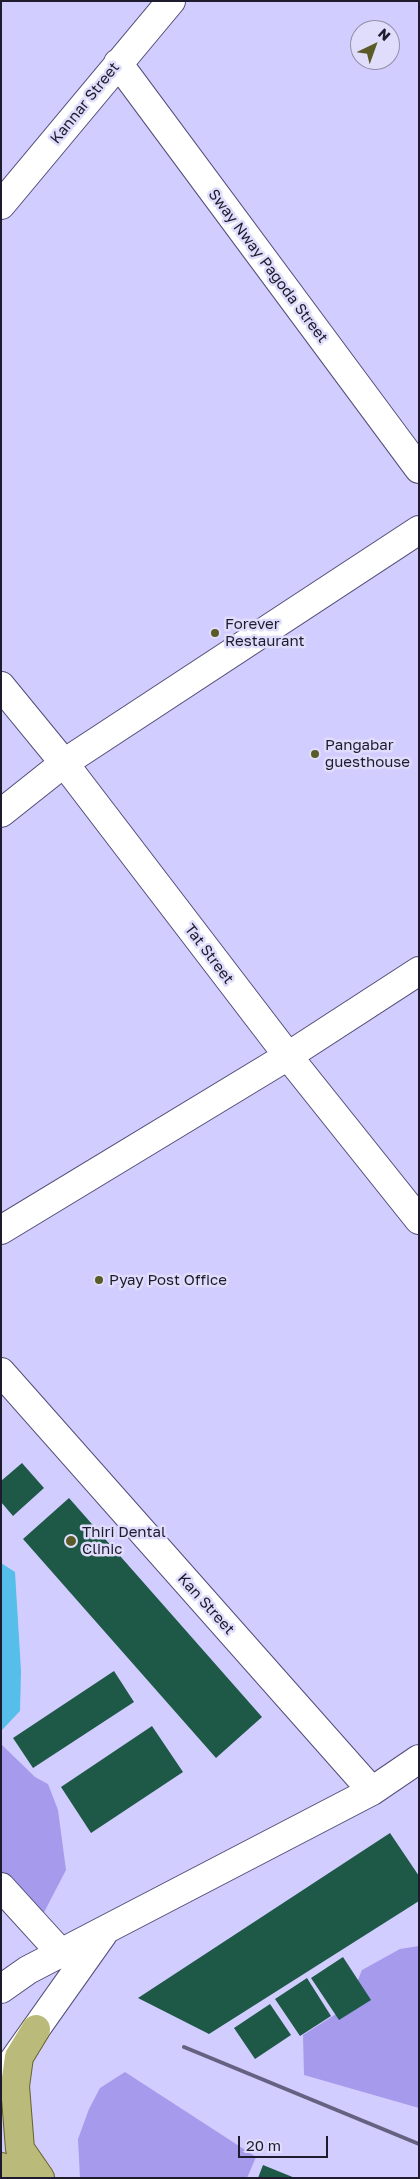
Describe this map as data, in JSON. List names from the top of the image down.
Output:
{
  "streets": {
    "street": [
      "Kannar Street",
      "Sway Nway Pagoda Street",
      "Tat Street",
      "Kan Street"
    ]
  },
  "crossings": [
    ["Kannar Street", "Sway Nway Pagoda Street"]
  ],
  "places": [
    "Forever Restaurant",
    "Pangabar guesthouse",
    "Pyay Post Office",
    "Thiri Dental Clinic"
  ],
  "scale_bar": "20 m",
  "north": "top right"
}
